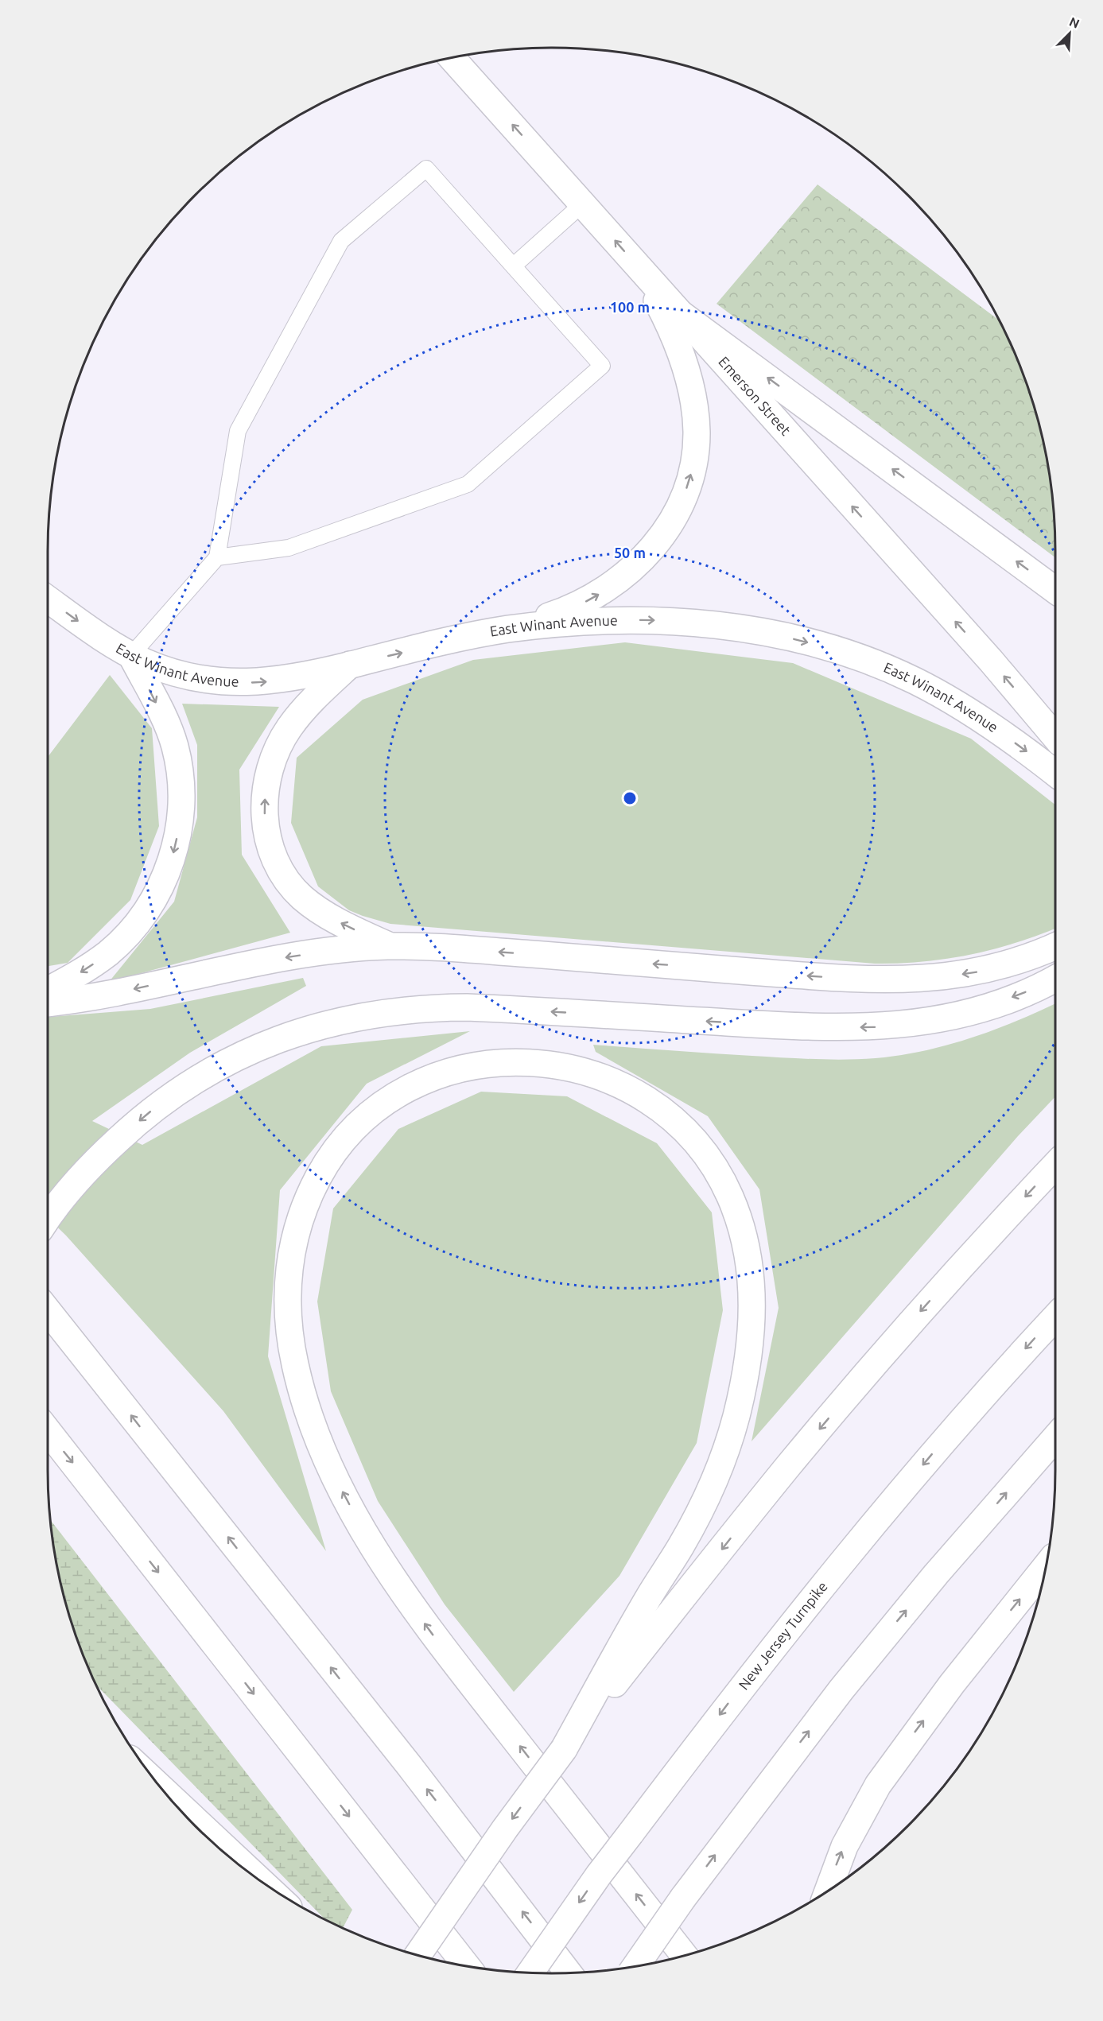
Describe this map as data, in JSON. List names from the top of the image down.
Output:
{
  "streets": {
    "main road": ["Emerson Street", "East Winant Avenue", "New Jersey Turnpike"]
  },
  "one_way": ["East Winant Avenue"],
  "north": "top right",
  "rings": ["100 m", "50 m"]
}
